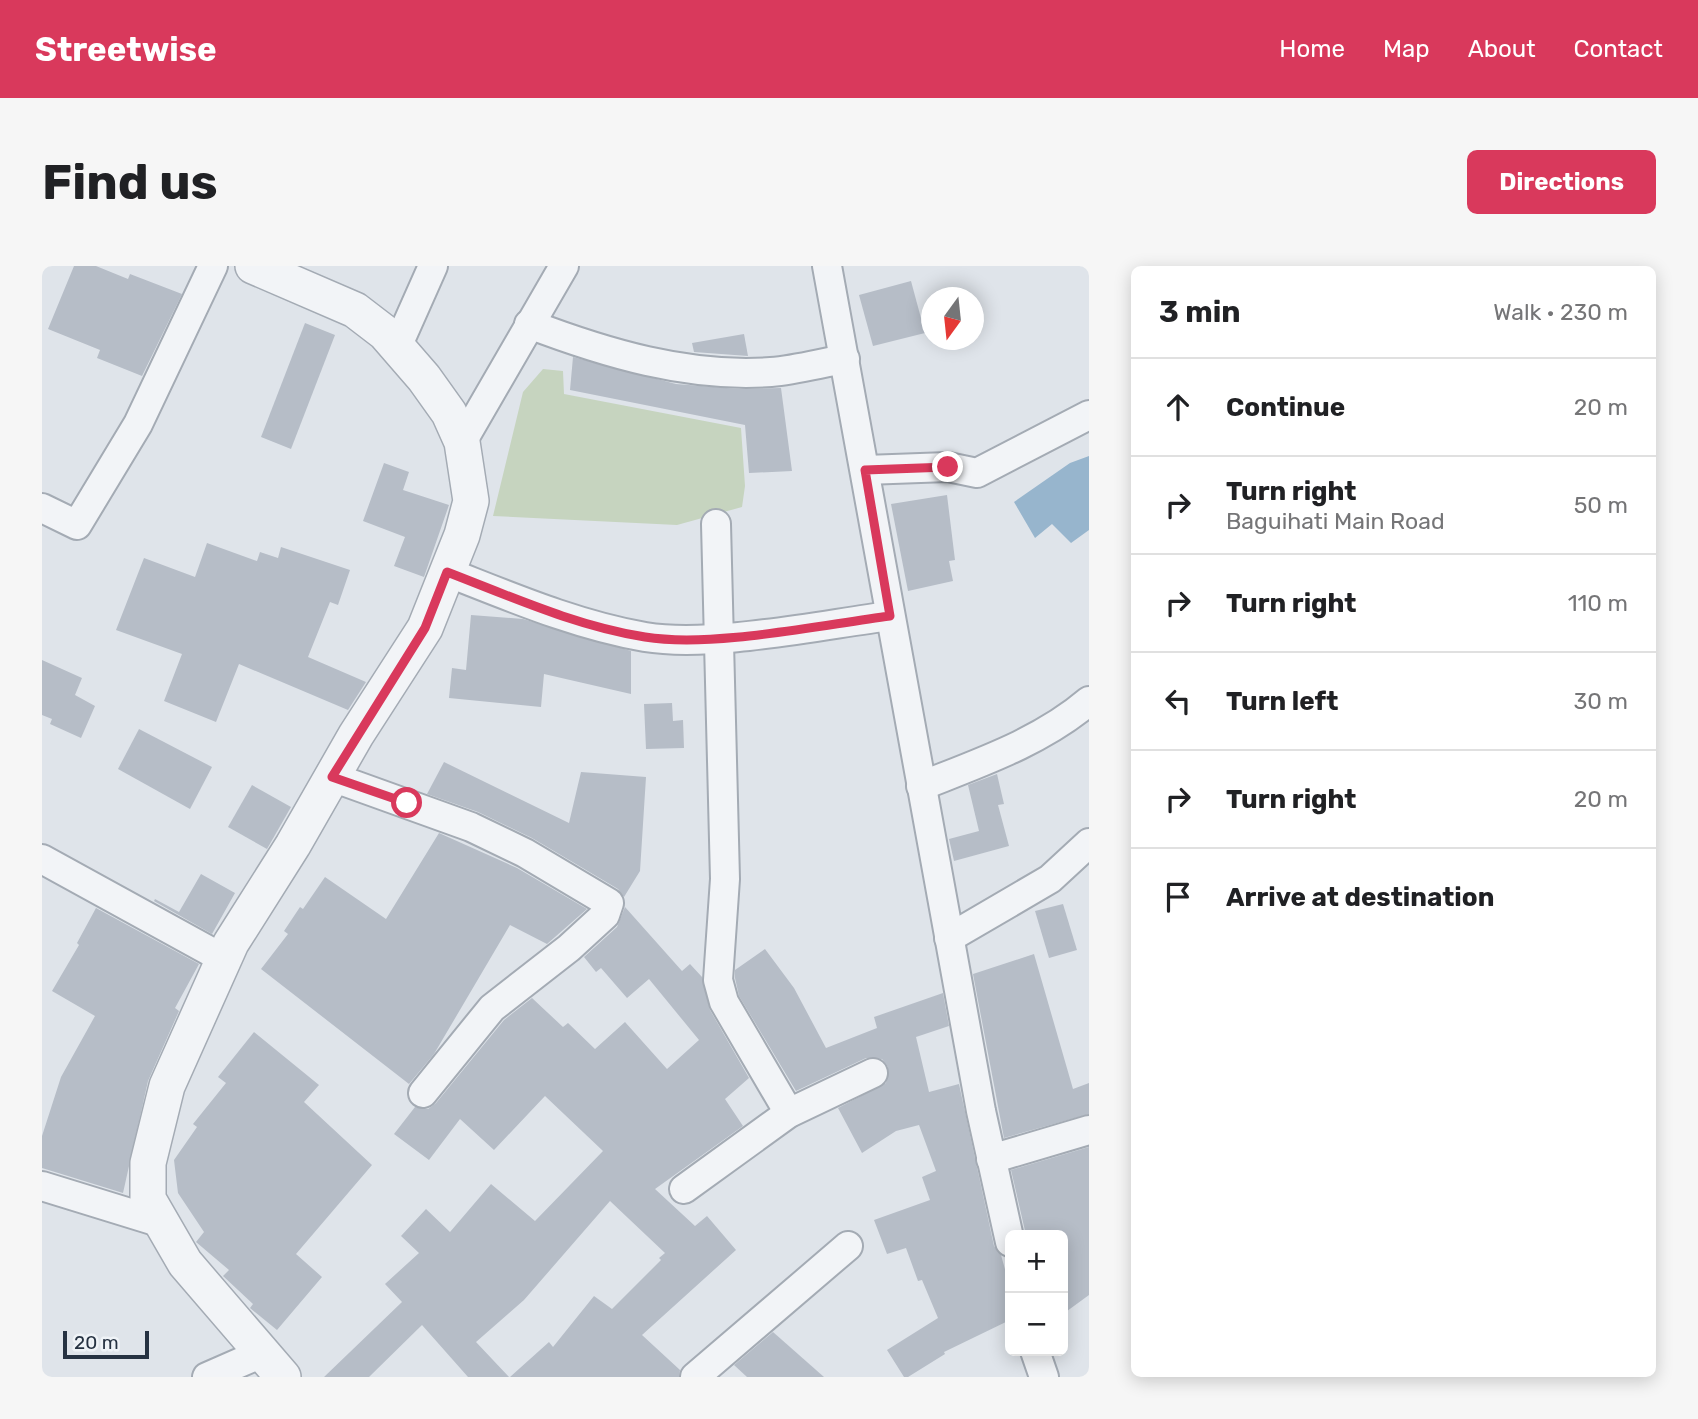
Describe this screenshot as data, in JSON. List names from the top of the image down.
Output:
{
  "scale_bar": "20 m",
  "north": "bottom",
  "page": {
    "header": "Streetwise",
    "nav": [
      "Home",
      "Map",
      "About",
      "Contact"
    ],
    "buttons": "Directions",
    "title": "Find us",
    "heading": ["3 min", "Walk · 230 m"],
    "list": [
      ["Continue", "20 m"],
      ["Turn right", "Baguihati Main Road", "50 m"],
      ["Turn right", "110 m"],
      ["Turn left", "30 m"],
      ["Turn right", "20 m"],
      "Arrive at destination"
    ],
    "map_buttons": ["+", "−"],
    "scale": "20 m"
  }
}
